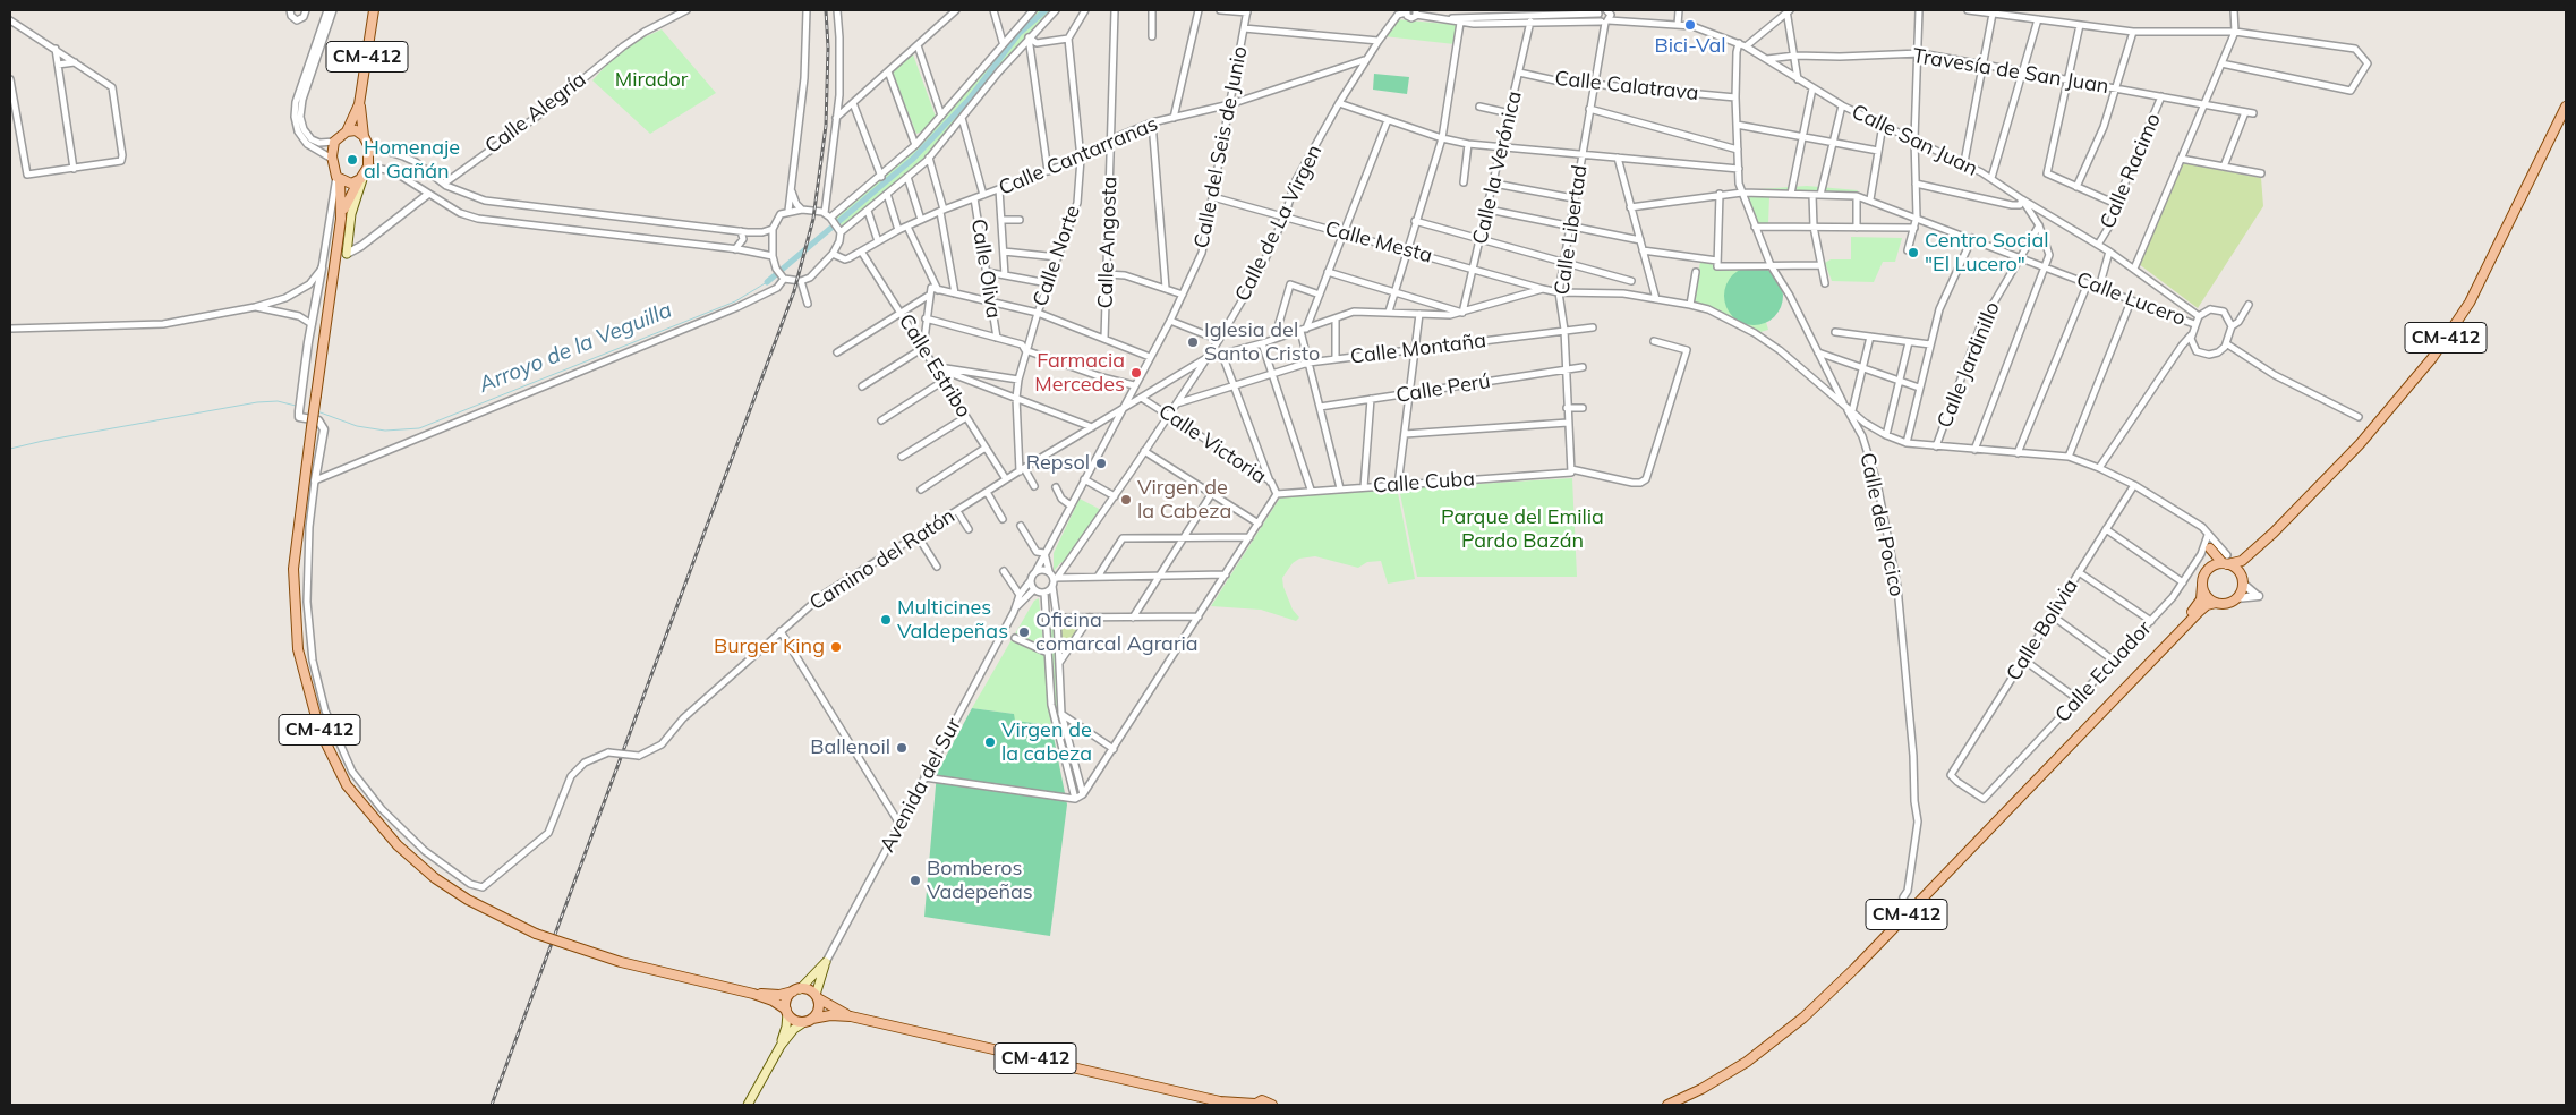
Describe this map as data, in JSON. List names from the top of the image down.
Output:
{
  "streets": {
    "main road": ["CM-412", "Avenida del Sur"],
    "street": [
      "Travesía de San Juan",
      "Calle Calatrava",
      "Calle Alegría",
      "Calle San Juan",
      "Calle del Seis de Junio",
      "Calle Cantarranas",
      "Calle la Verónica",
      "Calle Racimo",
      "Calle de La Virgen",
      "Calle Libertad",
      "Calle Angosta",
      "Calle Mesta",
      "Calle Norte",
      "Calle Oliva",
      "Calle Lucero",
      "Calle Montaña",
      "Calle Jardinillo",
      "Calle Estribo",
      "Calle Perú",
      "Calle Victoria",
      "Calle Cuba",
      "Calle del Pocico",
      "Camino del Ratón",
      "Calle Bolivia",
      "Calle Ecuador"
    ]
  },
  "crossings": [
    ["CM-412", "Avenida del Sur"],
    ["Travesía de San Juan", "Calle San Juan"],
    ["Travesía de San Juan", "Calle Racimo"],
    ["Calle Calatrava", "Calle la Verónica"],
    ["Calle Calatrava", "Calle Libertad"],
    ["Calle Calatrava", "Calle del Pocico"],
    ["Calle San Juan", "Calle la Verónica"],
    ["Calle San Juan", "Calle Racimo"],
    ["Calle San Juan", "Calle Libertad"],
    ["Calle San Juan", "Calle Lucero"],
    ["Calle San Juan", "Calle del Pocico"],
    ["Calle del Seis de Junio", "Calle Cantarranas"],
    ["Calle del Seis de Junio", "Calle de La Virgen"],
    ["Calle del Seis de Junio", "Calle Mesta"],
    ["Calle del Seis de Junio", "Camino del Ratón"],
    ["Calle del Seis de Junio", "Avenida del Sur"],
    ["Calle Cantarranas", "Calle de La Virgen"],
    ["Calle Cantarranas", "Calle Angosta"],
    ["Calle Cantarranas", "Calle Norte"],
    ["Calle Cantarranas", "Calle Oliva"],
    ["Calle Cantarranas", "Calle Estribo"],
    ["Calle la Verónica", "Calle Mesta"],
    ["Calle de La Virgen", "Calle Mesta"],
    ["Calle de La Virgen", "Calle Montaña"],
    ["Calle de La Virgen", "Calle Victoria"],
    ["Calle de La Virgen", "Camino del Ratón"],
    ["Calle de La Virgen", "Avenida del Sur"],
    ["Calle Libertad", "Calle Mesta"],
    ["Calle Libertad", "Calle Montaña"],
    ["Calle Libertad", "Calle Perú"],
    ["Calle Libertad", "Calle Cuba"],
    ["Calle Mesta", "Calle del Pocico"],
    ["Calle Norte", "Camino del Ratón"],
    ["Calle Lucero", "Calle Jardinillo"],
    ["Calle Lucero", "Calle del Pocico"],
    ["Calle Estribo", "Camino del Ratón"],
    ["Calle Victoria", "Calle Cuba"],
    ["Calle Victoria", "Camino del Ratón"],
    ["Calle Bolivia", "Calle Ecuador"]
  ],
  "water": ["Arroyo de la Veguilla"],
  "parks": ["Mirador", "Parque del Emilia Pardo Bazán"],
  "places": [
    "Bici-Val",
    "Homenaje al Gañán",
    "Centro Social \"El Lucero\"",
    "Iglesia del Santo Cristo",
    "Farmacia Mercedes",
    "Repsol",
    "Virgen de la Cabeza",
    "Multicines Valdepeñas",
    "Oficina comarcal Agraria",
    "Burger King",
    "Virgen de la cabeza",
    "Ballenoil",
    "Bomberos Vadepeñas"
  ]
}
